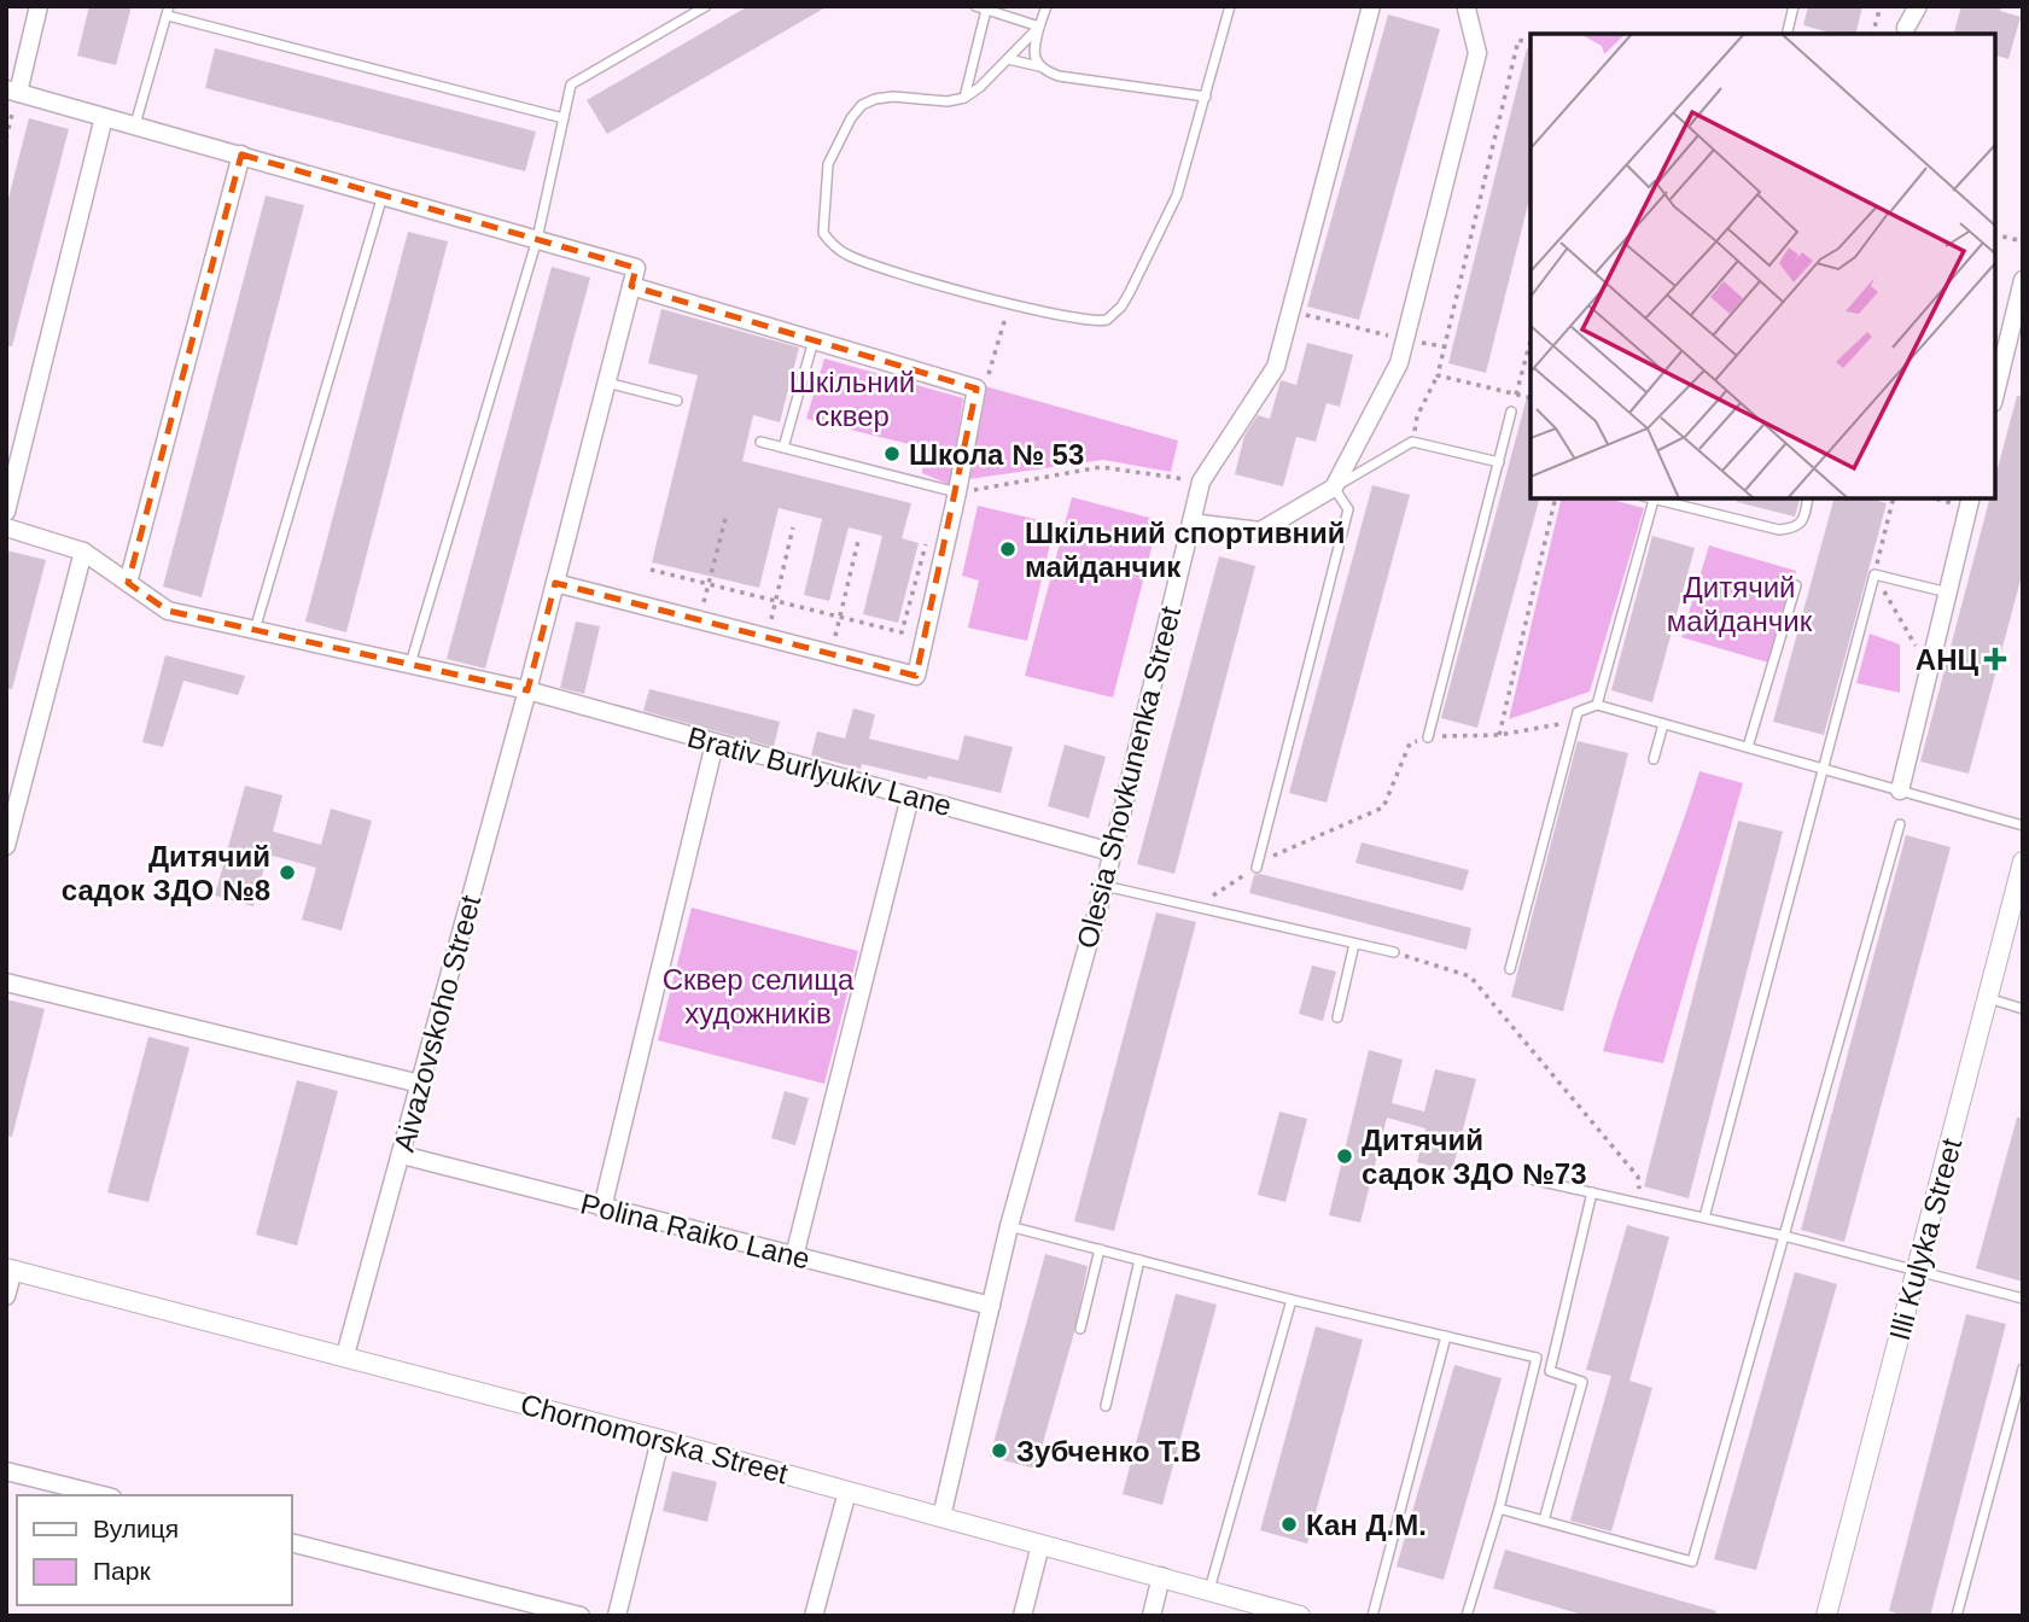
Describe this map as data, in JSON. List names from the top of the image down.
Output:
{
  "streets": {
    "street": [
      "Brativ Burlyukiv Lane",
      "Olesia Shovkunenka Street",
      "Aivazovskoho Street",
      "Polina Raiko Lane",
      "Illi Kulyka Street",
      "Chornomorska Street"
    ]
  },
  "crossings": [
    ["Brativ Burlyukiv Lane", "Olesia Shovkunenka Street"],
    ["Brativ Burlyukiv Lane", "Aivazovskoho Street"],
    ["Olesia Shovkunenka Street", "Polina Raiko Lane"],
    ["Olesia Shovkunenka Street", "Chornomorska Street"],
    ["Aivazovskoho Street", "Polina Raiko Lane"],
    ["Aivazovskoho Street", "Chornomorska Street"]
  ],
  "parks": ["Шкільний сквер", "Дитячий майданчик", "Сквер селища художників"],
  "places": {
    "other": [
      "Школа № 53",
      "Шкільний спортивний майданчик",
      "Дитячий садок ЗДО №8",
      "Дитячий садок ЗДО №73",
      "Зубченко Т.В",
      "Кан Д.М."
    ],
    "health": ["АНЦ"]
  },
  "legend": ["Вулиця", "Парк"]
}
